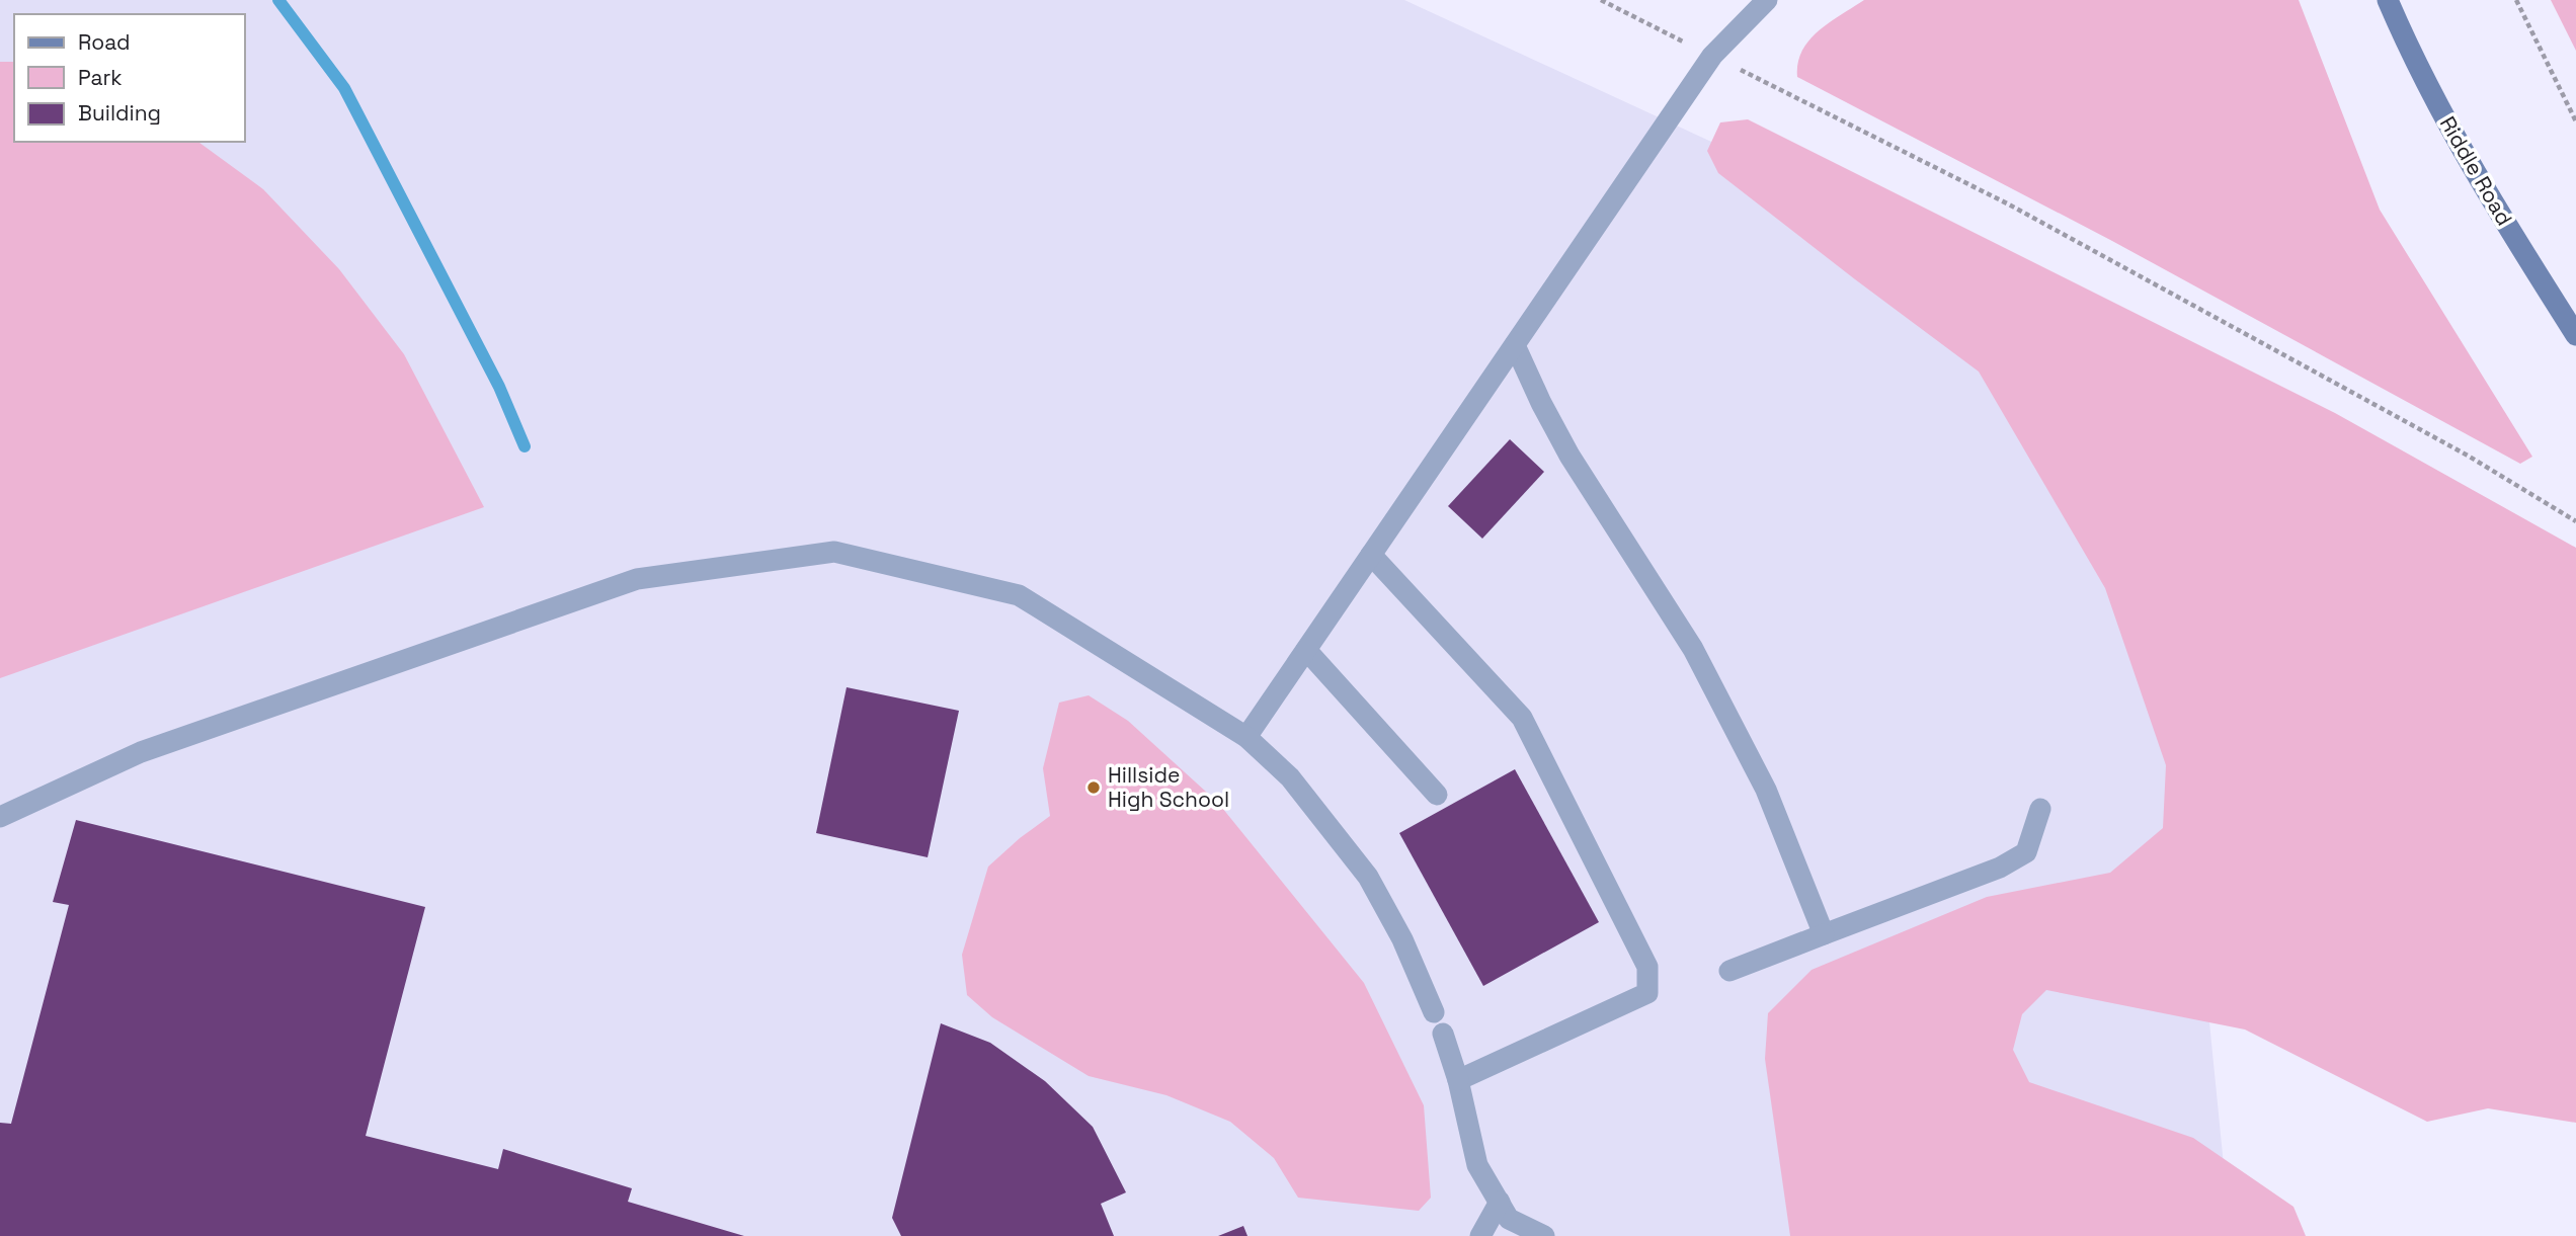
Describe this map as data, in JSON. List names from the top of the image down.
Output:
{
  "streets": {
    "main road": ["Riddle Road"]
  },
  "places": ["Hillside High School"],
  "legend": ["Road", "Park", "Building"]
}
